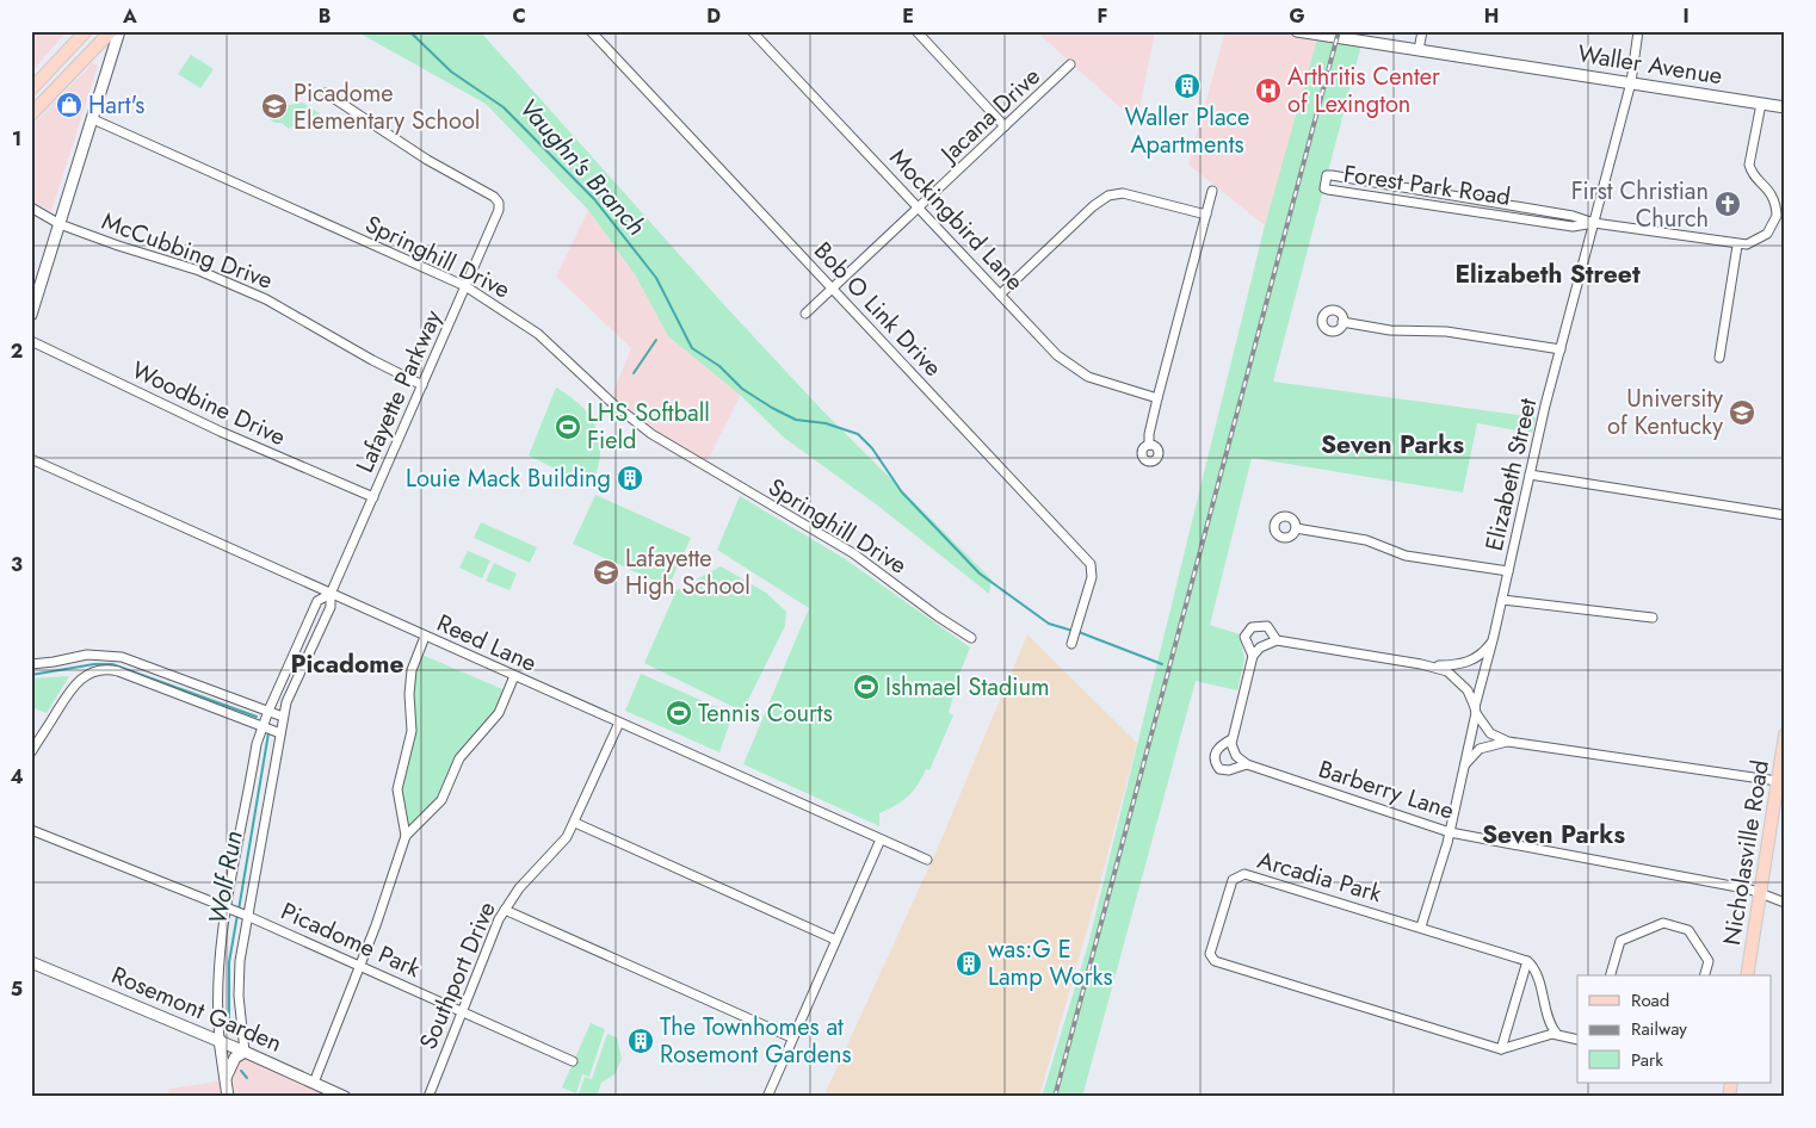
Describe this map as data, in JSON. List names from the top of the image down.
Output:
{
  "streets": {
    "main road": ["Waller Avenue", "Nicholasville Road", "Rosemont Garden"],
    "street": [
      "Jacana Drive",
      "Forest Park Road",
      "Mockingbird Lane",
      "McCubbing Drive",
      "Springhill Drive",
      "Bob O Link Drive",
      "Lafayette Parkway",
      "Woodbine Drive",
      "Elizabeth Street",
      "Reed Lane",
      "Barberry Lane",
      "Arcadia Park",
      "Picadome Park",
      "Southport Drive"
    ]
  },
  "crossings": [
    ["Waller Avenue", "Elizabeth Street"],
    ["Jacana Drive", "Mockingbird Lane"],
    ["Jacana Drive", "Bob O Link Drive"],
    ["Forest Park Road", "Elizabeth Street"],
    ["McCubbing Drive", "Lafayette Parkway"],
    ["Springhill Drive", "Lafayette Parkway"],
    ["Lafayette Parkway", "Woodbine Drive"],
    ["Lafayette Parkway", "Reed Lane"],
    ["Lafayette Parkway", "Picadome Park"],
    ["Lafayette Parkway", "Rosemont Garden"],
    ["Elizabeth Street", "Barberry Lane"],
    ["Elizabeth Street", "Arcadia Park"],
    ["Reed Lane", "Southport Drive"],
    ["Barberry Lane", "Nicholasville Road"],
    ["Picadome Park", "Southport Drive"]
  ],
  "districts": [
    "Elizabeth Street",
    "Seven Parks",
    "Picadome",
    "Seven Parks"
  ],
  "water": ["Vaughn's Branch", "Wolf Run"],
  "places": {
    "building": [
      "Waller Place Apartments",
      "Louie Mack Building",
      "was:G E Lamp Works",
      "The Townhomes at Rosemont Gardens"
    ],
    "hospital": ["Arthritis Center of Lexington"],
    "shop": ["Hart's"],
    "school or university": ["Picadome Elementary School", "University of Kentucky", "Lafayette High School"],
    "church": ["First Christian Church"],
    "sports": ["LHS Softball Field", "Ishmael Stadium", "Tennis Courts"]
  },
  "legend": ["Road", "Railway", "Park"],
  "grid": {
    "columns": [
      "A",
      "B",
      "C",
      "D",
      "E",
      "F",
      "G",
      "H",
      "I"
    ],
    "rows": [
      "1",
      "2",
      "3",
      "4",
      "5"
    ]
  }
}
